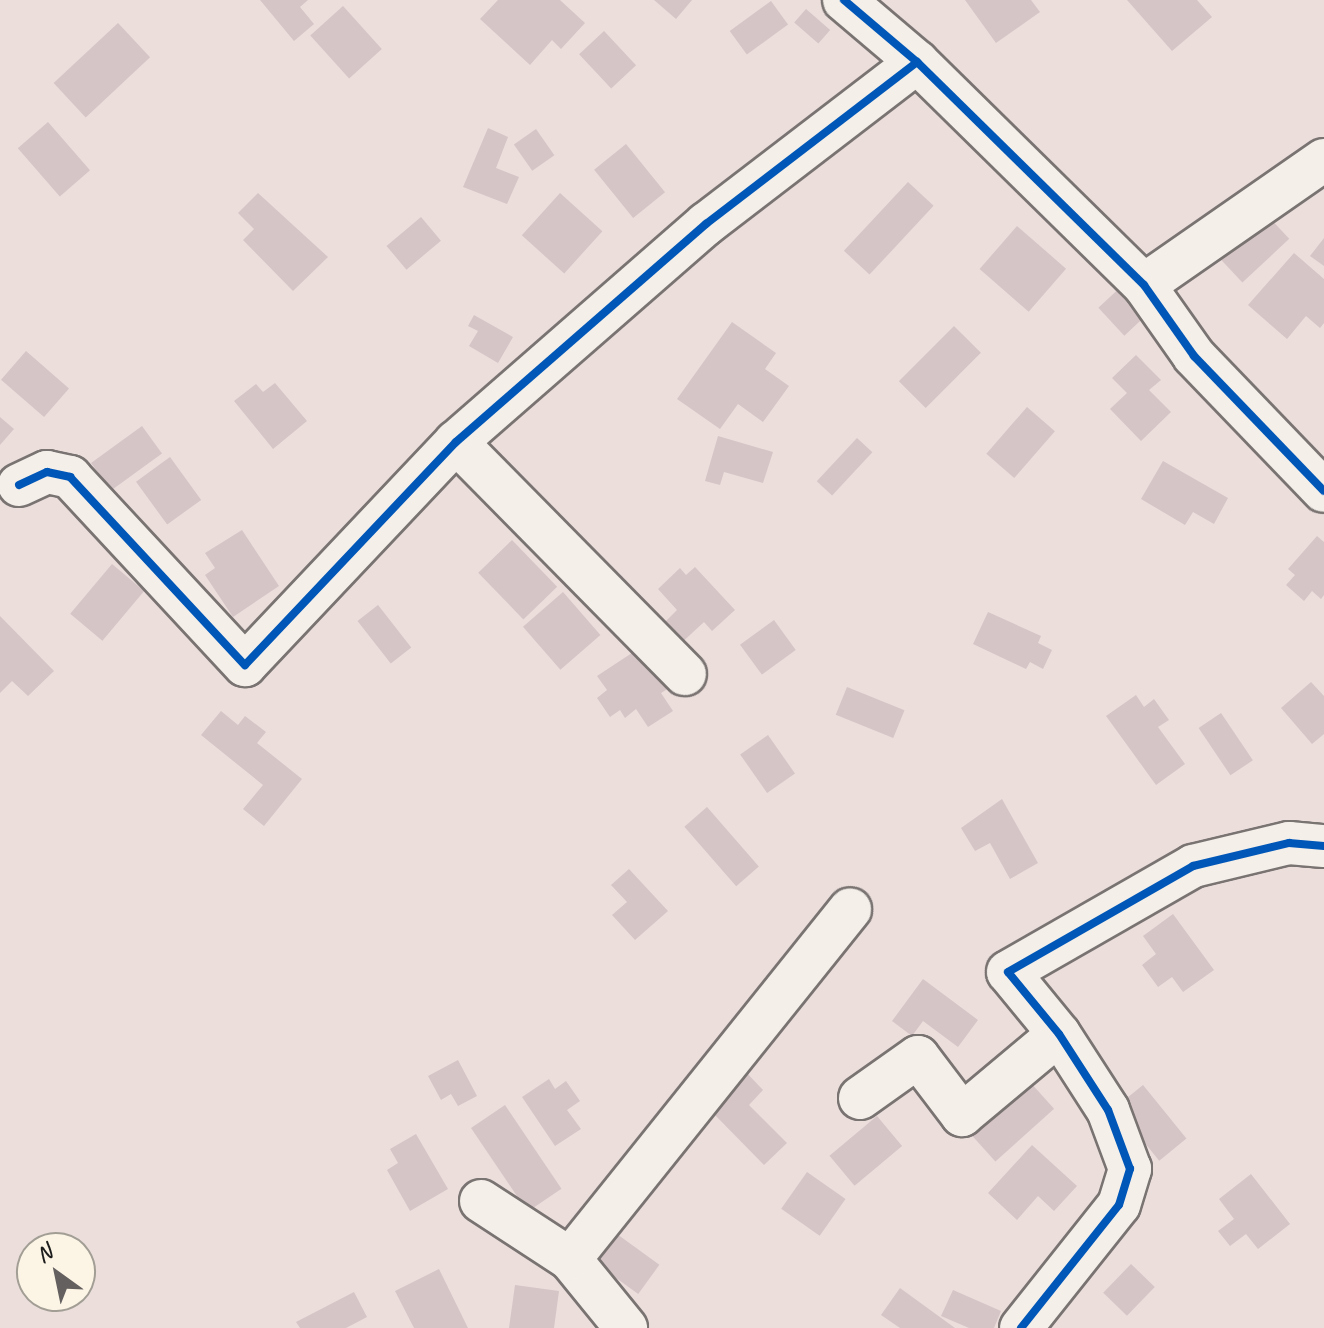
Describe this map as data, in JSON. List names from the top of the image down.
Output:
{
  "north": "top left"
}
